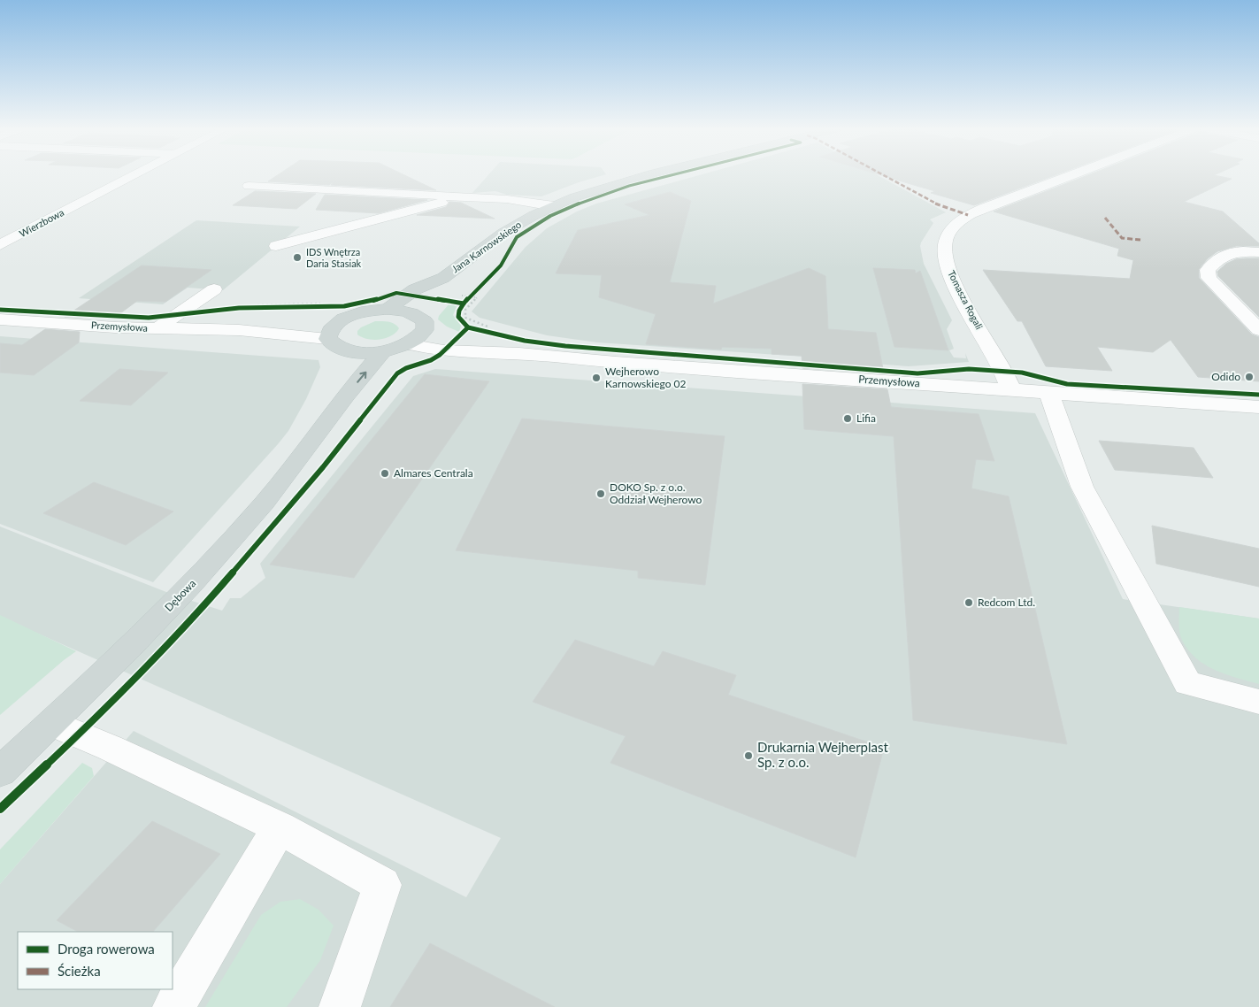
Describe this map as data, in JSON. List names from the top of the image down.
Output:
{
  "streets": {
    "main road": ["Jana Karnowskiego", "Dębowa"],
    "street": ["Wierzbowa", "Tomasza Rogali", "Przemysłowa"]
  },
  "crossings": [
    ["Jana Karnowskiego", "Przemysłowa"],
    ["Tomasza Rogali", "Przemysłowa"]
  ],
  "places": [
    "IDS Wnętrza Daria Stasiak",
    "Odido",
    "Wejherowo Karnowskiego 02",
    "Lifia",
    "Almares Centrala",
    "DOKO Sp. z o.o. Oddział Wejherowo",
    "Redcom Ltd.",
    "Drukarnia Wejherplast Sp. z o.o."
  ],
  "legend": ["Droga rowerowa", "Ścieżka"]
}
